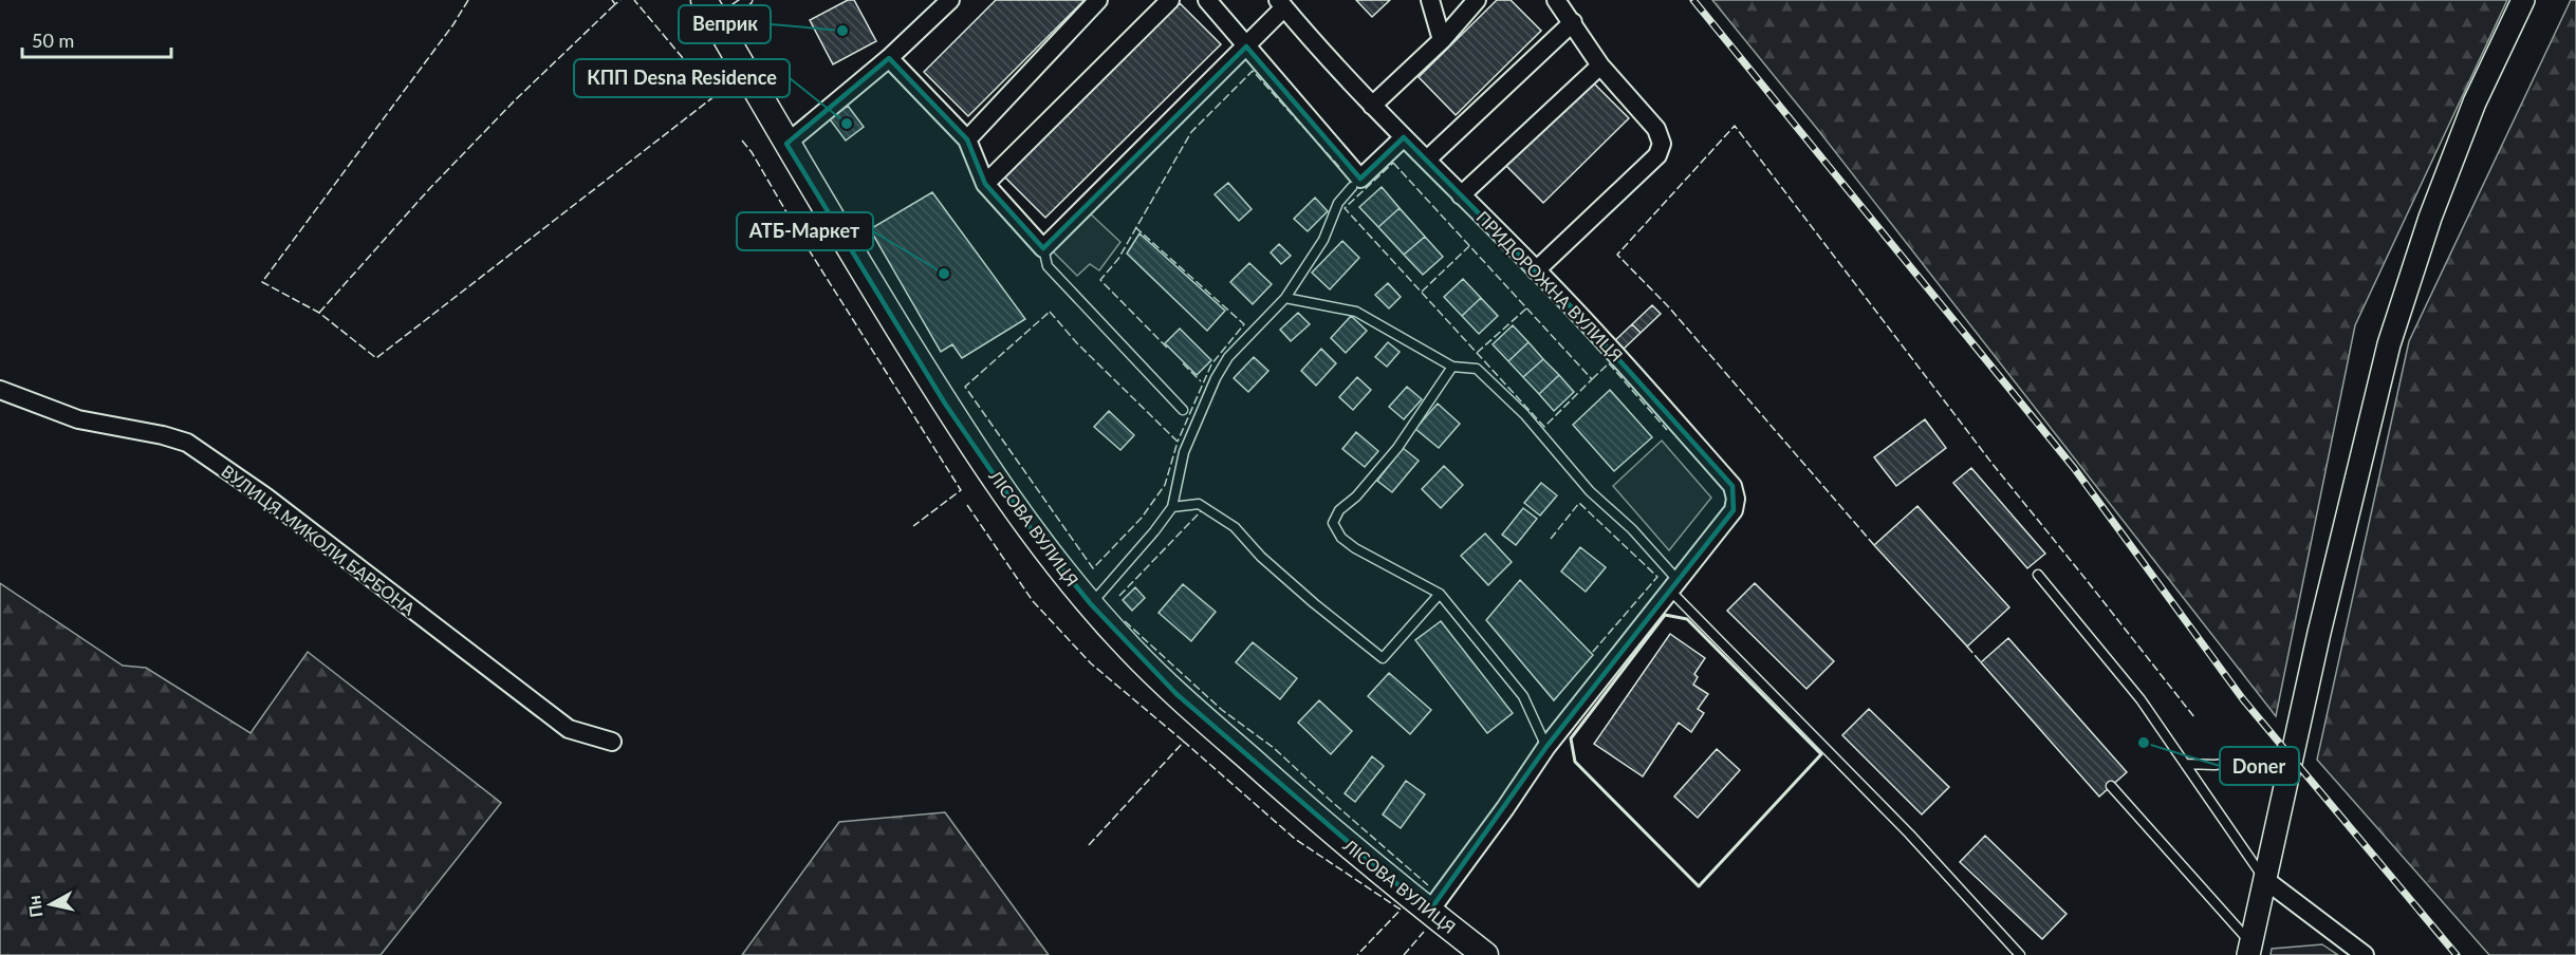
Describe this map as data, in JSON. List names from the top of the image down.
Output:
{
  "streets": {
    "main road": ["ЛІСОВА ВУЛИЦЯ"],
    "street": ["ПРИДОРОЖНА ВУЛИЦЯ", "ВУЛИЦЯ МИКОЛИ БАРБОНА"]
  },
  "crossings": [
    ["ПРИДОРОЖНА ВУЛИЦЯ", "ЛІСОВА ВУЛИЦЯ"]
  ],
  "places": [
    "Веприк",
    "КПП Desna Residence",
    "АТБ-Маркет",
    "Doner"
  ],
  "scale_bar": "50 m",
  "north": "left"
}
